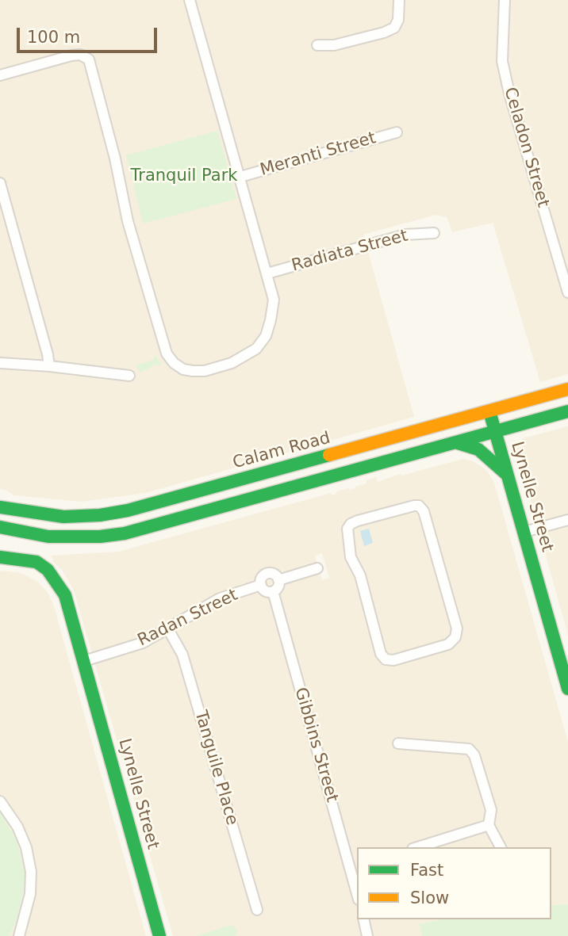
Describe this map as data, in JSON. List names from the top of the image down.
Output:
{
  "streets": {
    "main road": ["Calam Road", "Lynelle Street"],
    "street": [
      "Celadon Street",
      "Meranti Street",
      "Radiata Street",
      "Radan Street",
      "Gibbins Street",
      "Tanguile Place"
    ]
  },
  "crossings": [
    ["Calam Road", "Lynelle Street"],
    ["Lynelle Street", "Radan Street"],
    ["Radan Street", "Gibbins Street"],
    ["Radan Street", "Tanguile Place"]
  ],
  "parks": ["Tranquil Park"],
  "legend": ["Fast", "Slow"],
  "scale_bar": "100 m"
}
